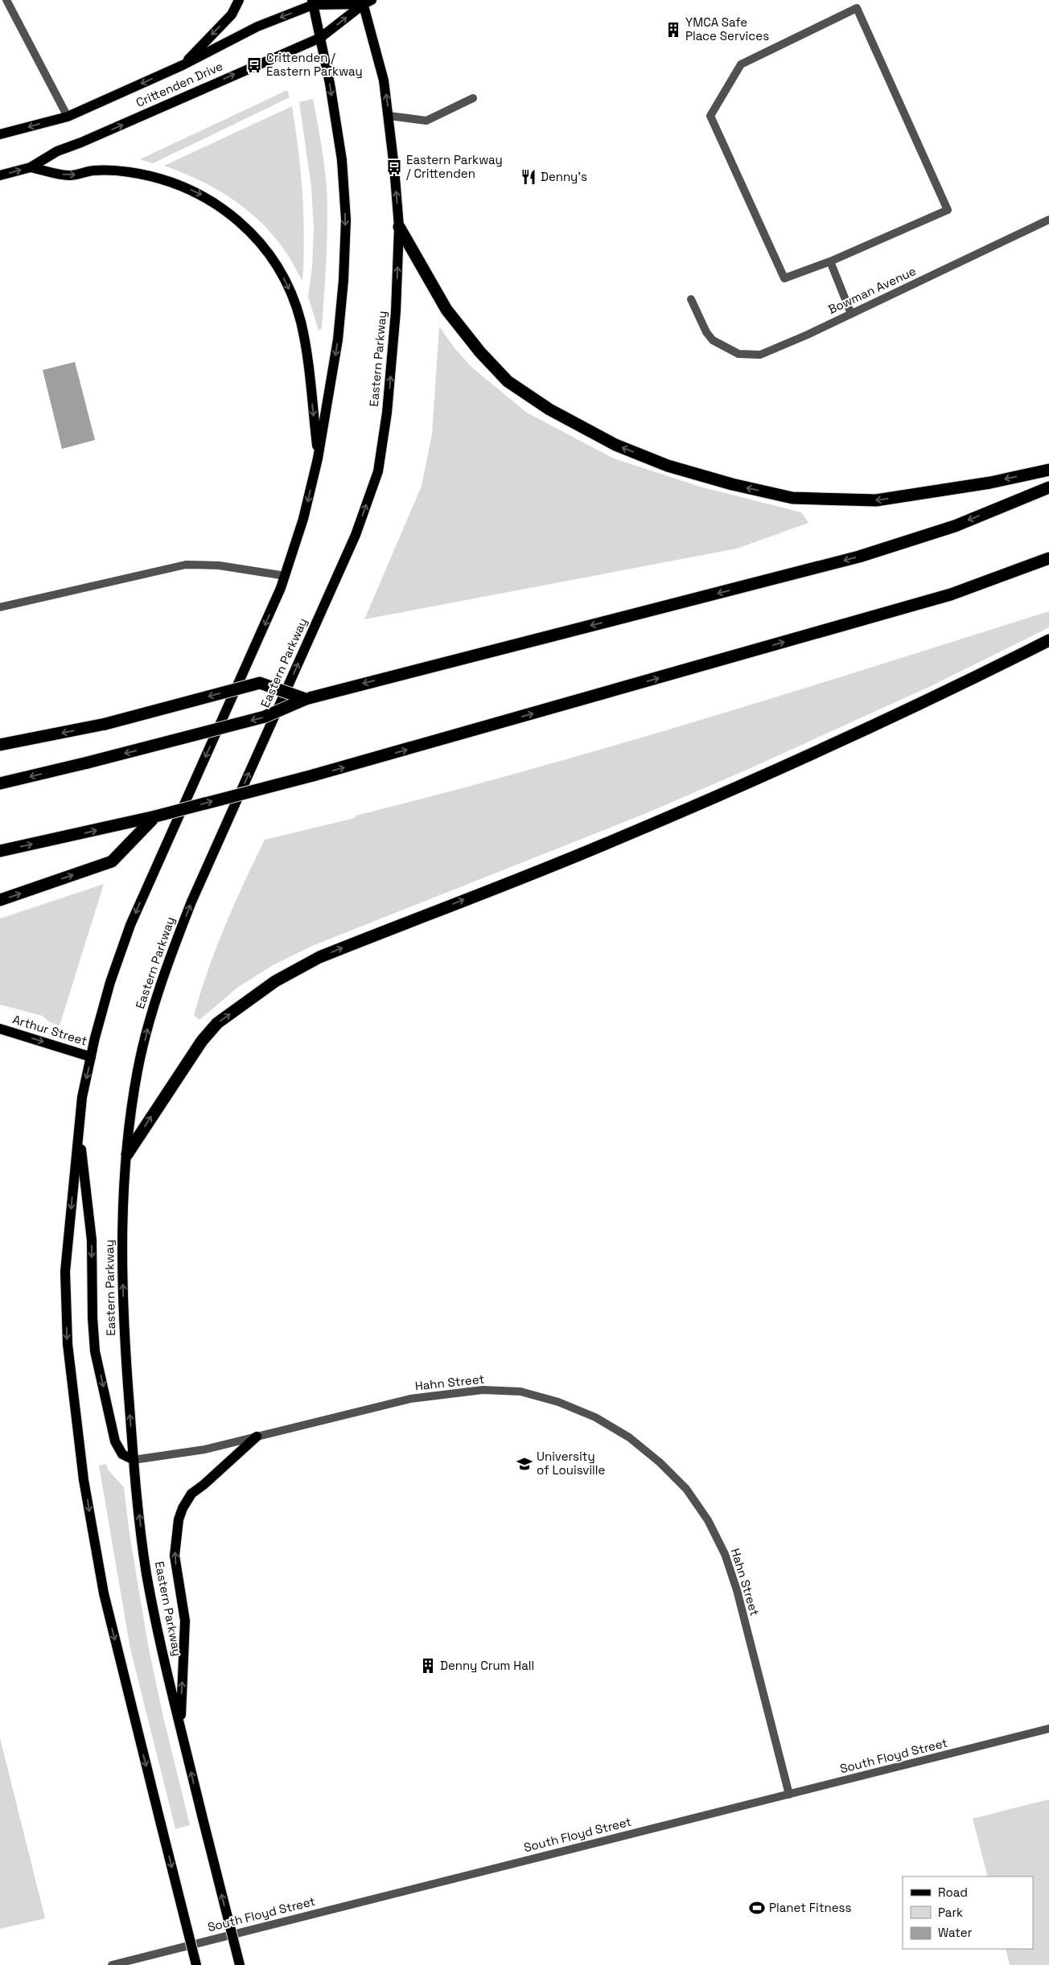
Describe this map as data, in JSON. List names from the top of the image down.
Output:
{
  "streets": {
    "main road": ["Crittenden Drive", "Eastern Parkway", "Arthur Street"],
    "street": ["Bowman Avenue", "Hahn Street", "South Floyd Street"]
  },
  "crossings": [
    ["Crittenden Drive", "Eastern Parkway"],
    ["Eastern Parkway", "Hahn Street"],
    ["Hahn Street", "South Floyd Street"]
  ],
  "one_way": ["Arthur Street"],
  "places": {
    "building": ["YMCA Safe Place Services", "Denny Crum Hall"],
    "bus stop": ["Crittenden / Eastern Parkway", "Eastern Parkway / Crittenden"],
    "restaurant": ["Denny's"],
    "school or university": ["University of Louisville"],
    "sports": ["Planet Fitness"]
  },
  "legend": ["Road", "Park", "Water"]
}
